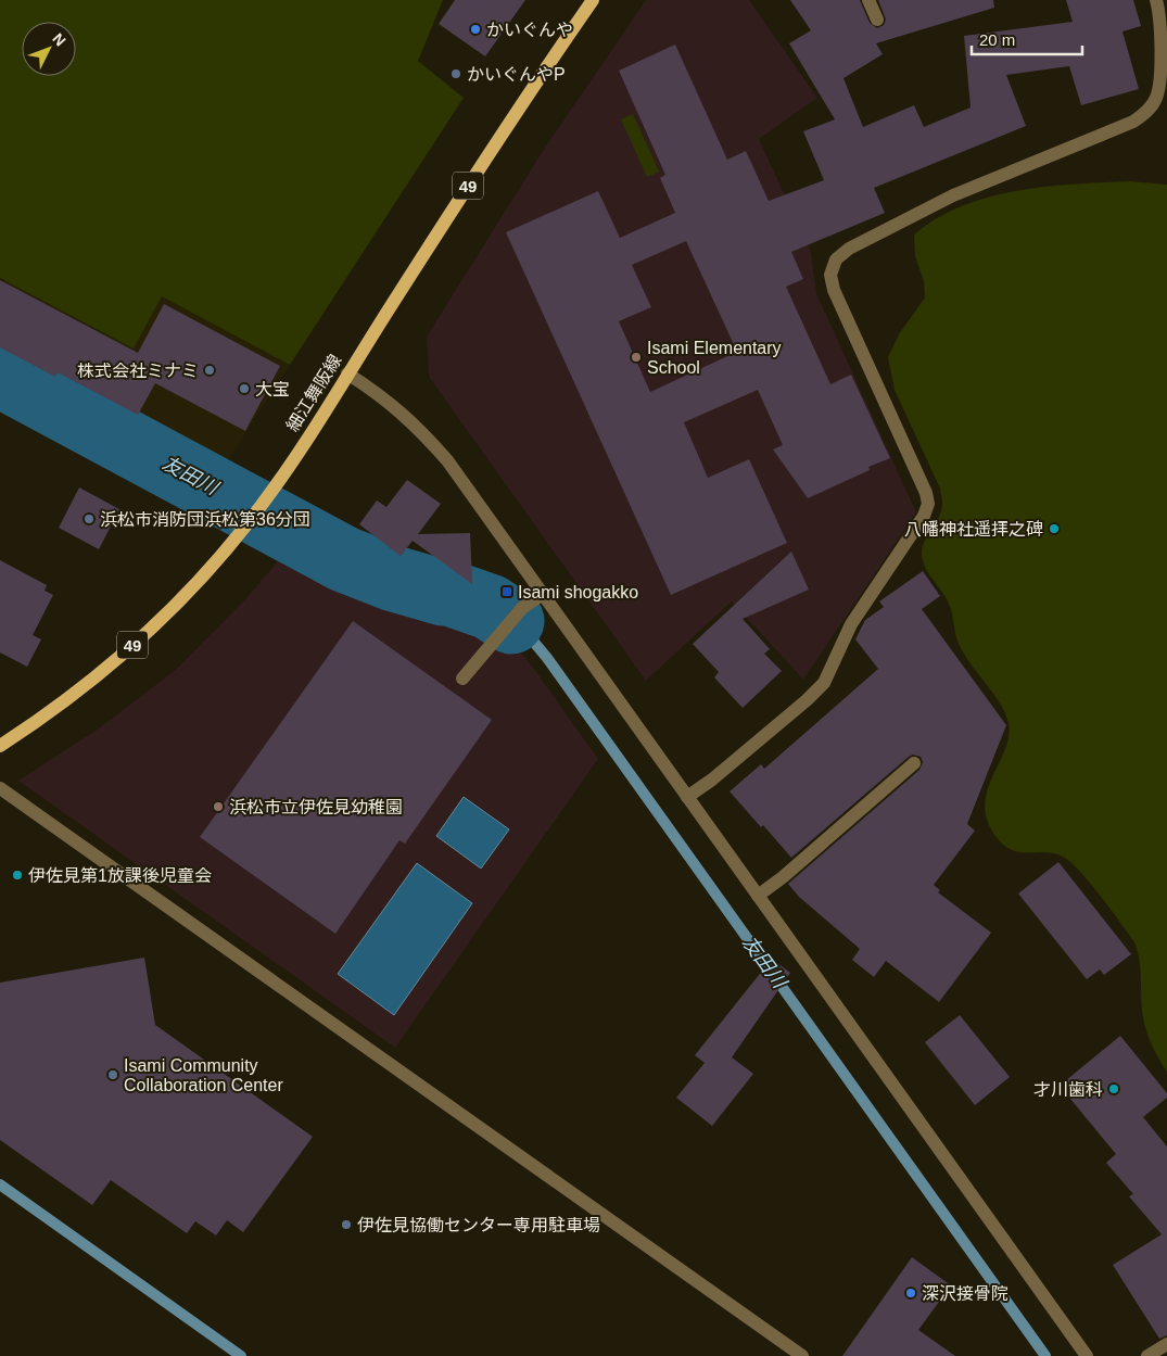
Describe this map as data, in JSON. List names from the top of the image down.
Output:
{
  "streets": {
    "main road": ["49", "細江舞阪線"]
  },
  "water": ["友田川"],
  "places": {
    "other": [
      "かいぐんや",
      "かいぐんやP",
      "Isami Elementary School",
      "株式会社ミナミ",
      "大宝",
      "浜松市消防団浜松第36分団",
      "八幡神社遥拝之碑",
      "浜松市立伊佐見幼稚園",
      "伊佐見第1放課後児童会",
      "Isami Community Collaboration Center",
      "才川歯科",
      "伊佐見協働センター専用駐車場",
      "深沢接骨院"
    ],
    "transit": ["Isami shogakko"]
  },
  "scale_bar": "20 m",
  "north": "top right"
}
